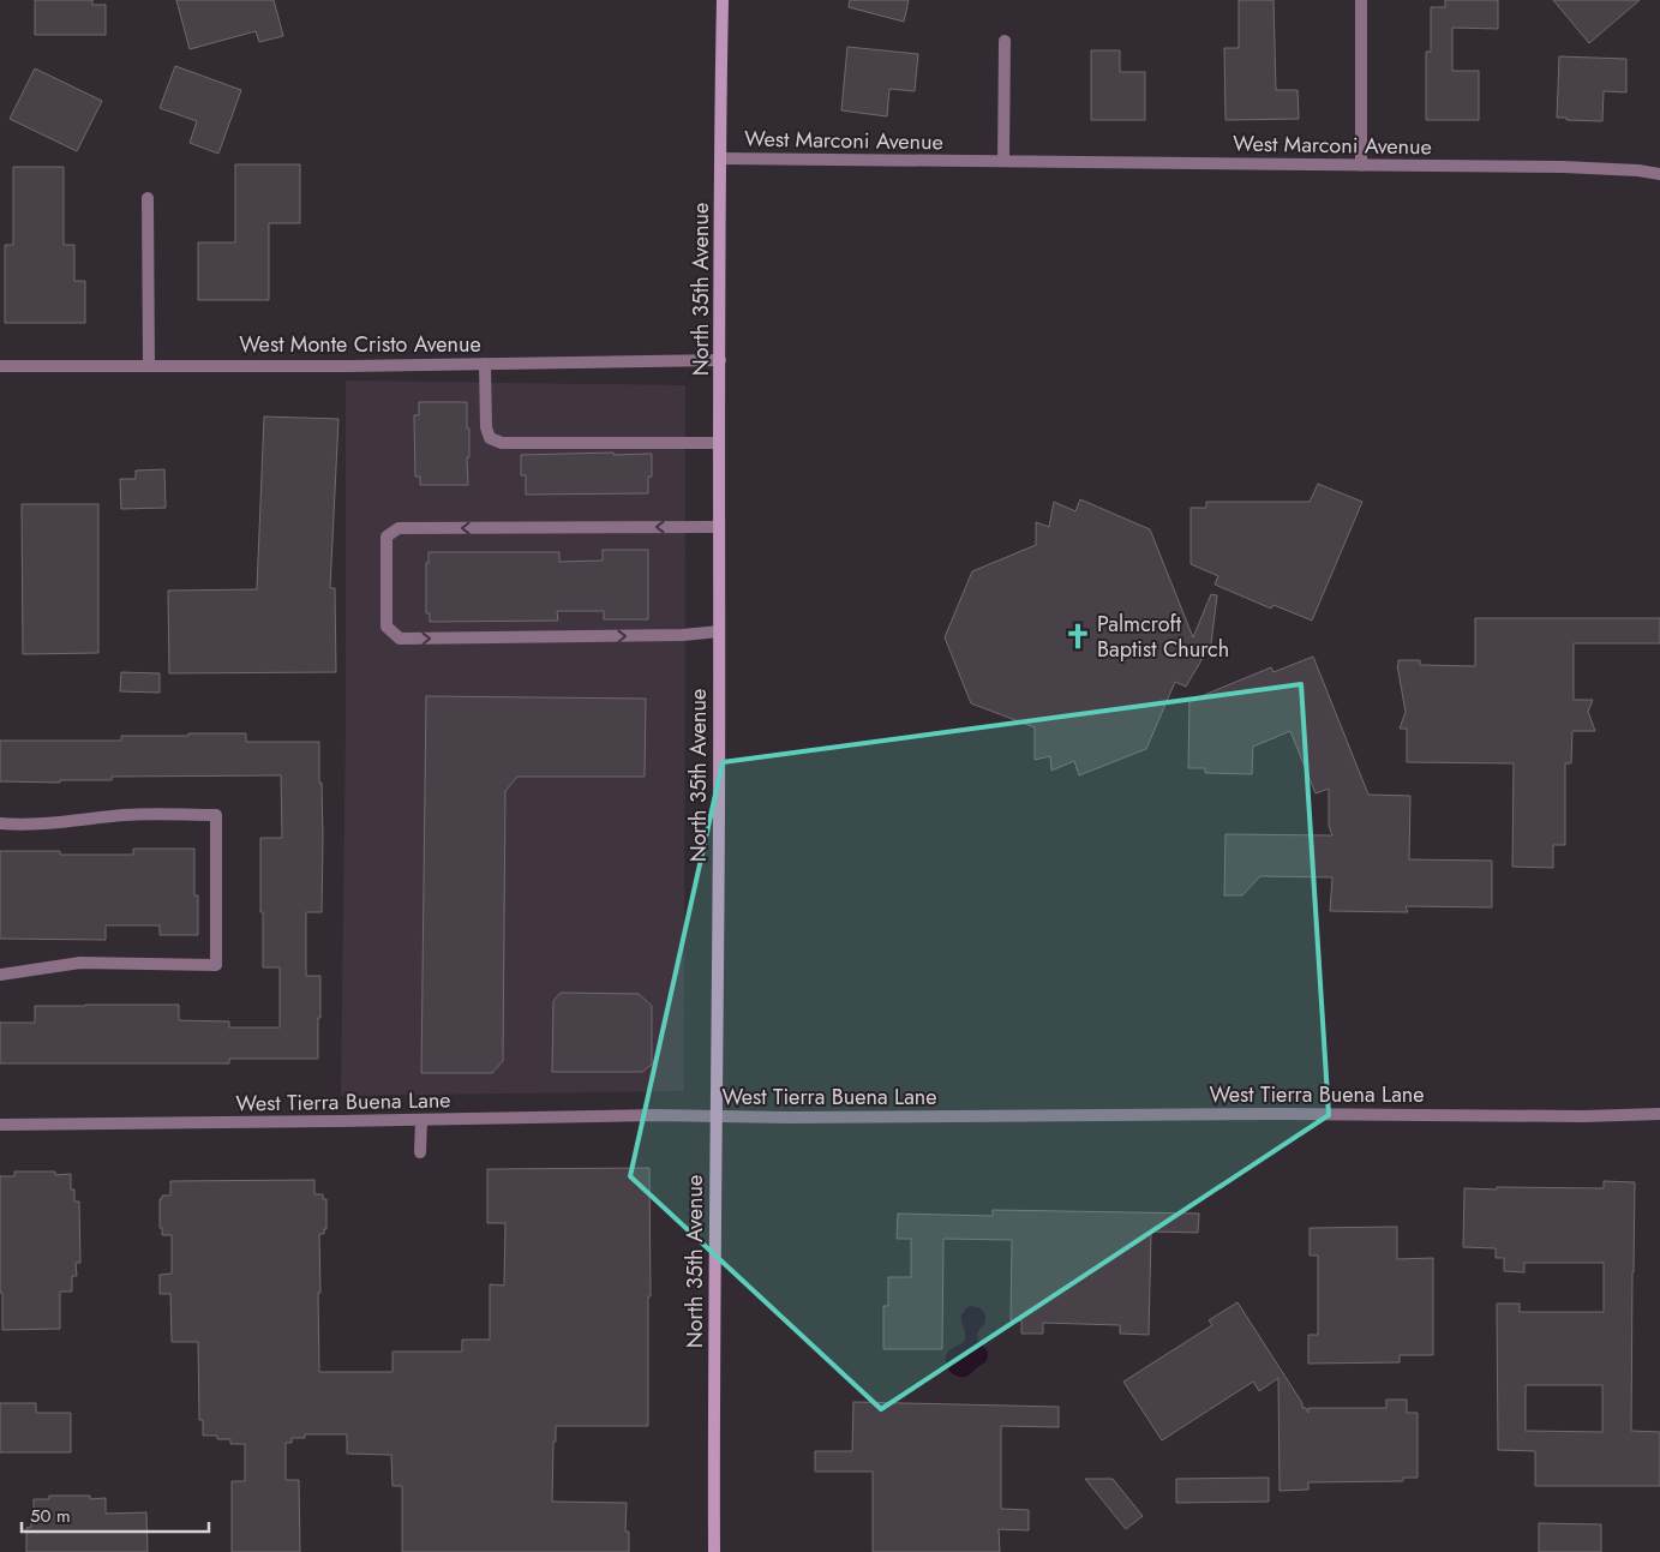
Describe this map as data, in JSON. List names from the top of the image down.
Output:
{
  "streets": {
    "main road": ["North 35th Avenue"],
    "street": ["West Marconi Avenue", "West Monte Cristo Avenue", "West Tierra Buena Lane"]
  },
  "crossings": [
    ["West Marconi Avenue", "North 35th Avenue"],
    ["North 35th Avenue", "West Monte Cristo Avenue"],
    ["North 35th Avenue", "West Tierra Buena Lane"]
  ],
  "places": {
    "church": ["Palmcroft Baptist Church"]
  },
  "scale_bar": "50 m"
}
